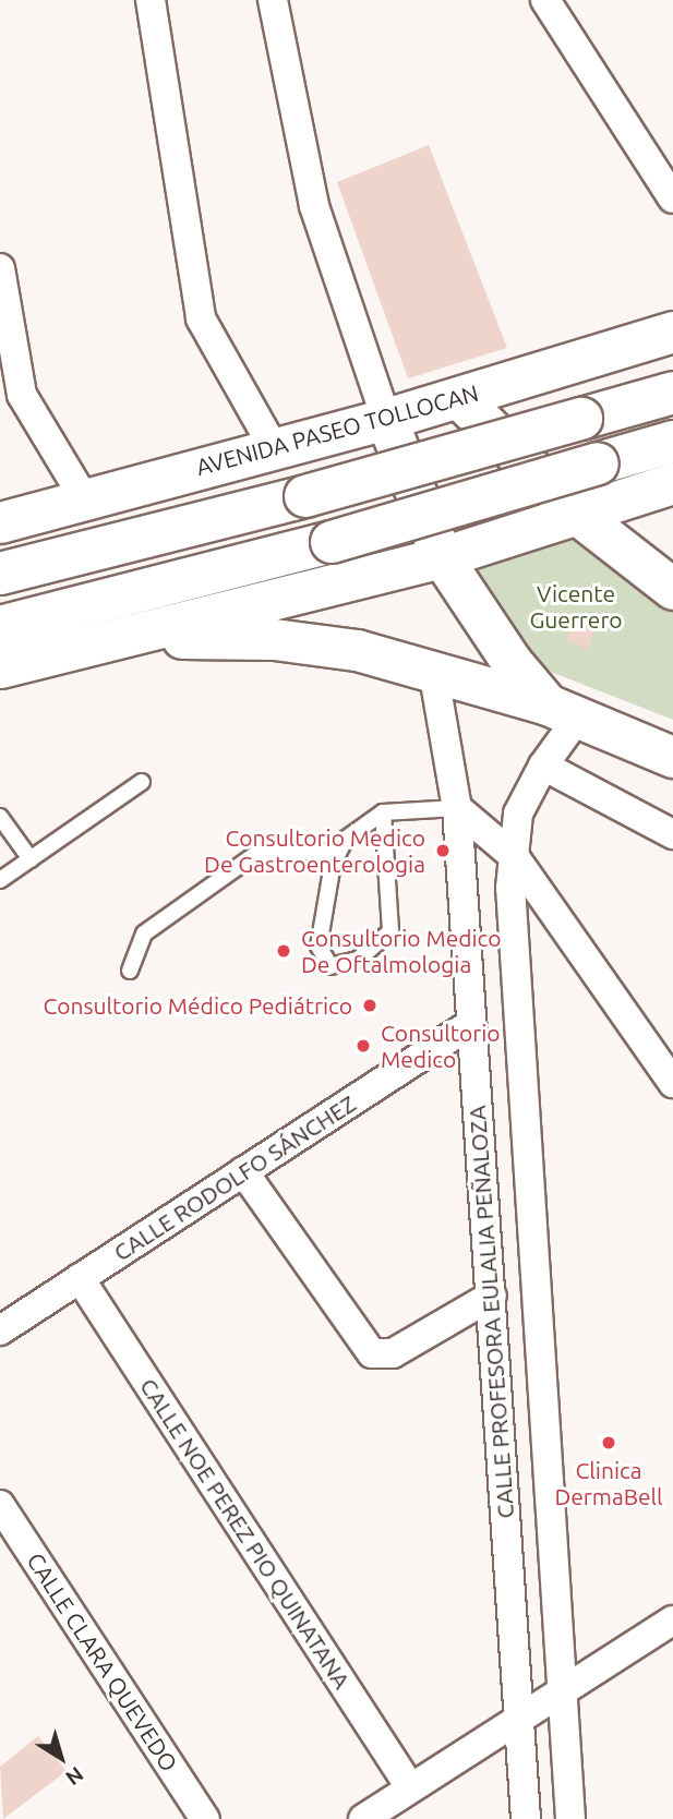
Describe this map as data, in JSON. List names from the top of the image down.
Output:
{
  "streets": {
    "main road": ["AVENIDA PASEO TOLLOCAN"],
    "street": [
      "CALLE RODOLFO SÁNCHEZ",
      "CALLE PROFESORA EULALIA PEÑALOZA",
      "CALLE NOE PEREZ PIO QUINATANA",
      "CALLE CLARA QUEVEDO"
    ]
  },
  "crossings": [
    ["CALLE RODOLFO SÁNCHEZ", "CALLE PROFESORA EULALIA PEÑALOZA"],
    ["CALLE RODOLFO SÁNCHEZ", "CALLE NOE PEREZ PIO QUINATANA"]
  ],
  "parks": ["Vicente Guerrero"],
  "places": [
    "Consultorio Medico De Gastroenterologia",
    "Consultorio Medico De Oftalmologia",
    "Consultorio Médico Pediátrico",
    "Consultorio Medico",
    "Clinica DermaBell"
  ],
  "north": "bottom right"
}
